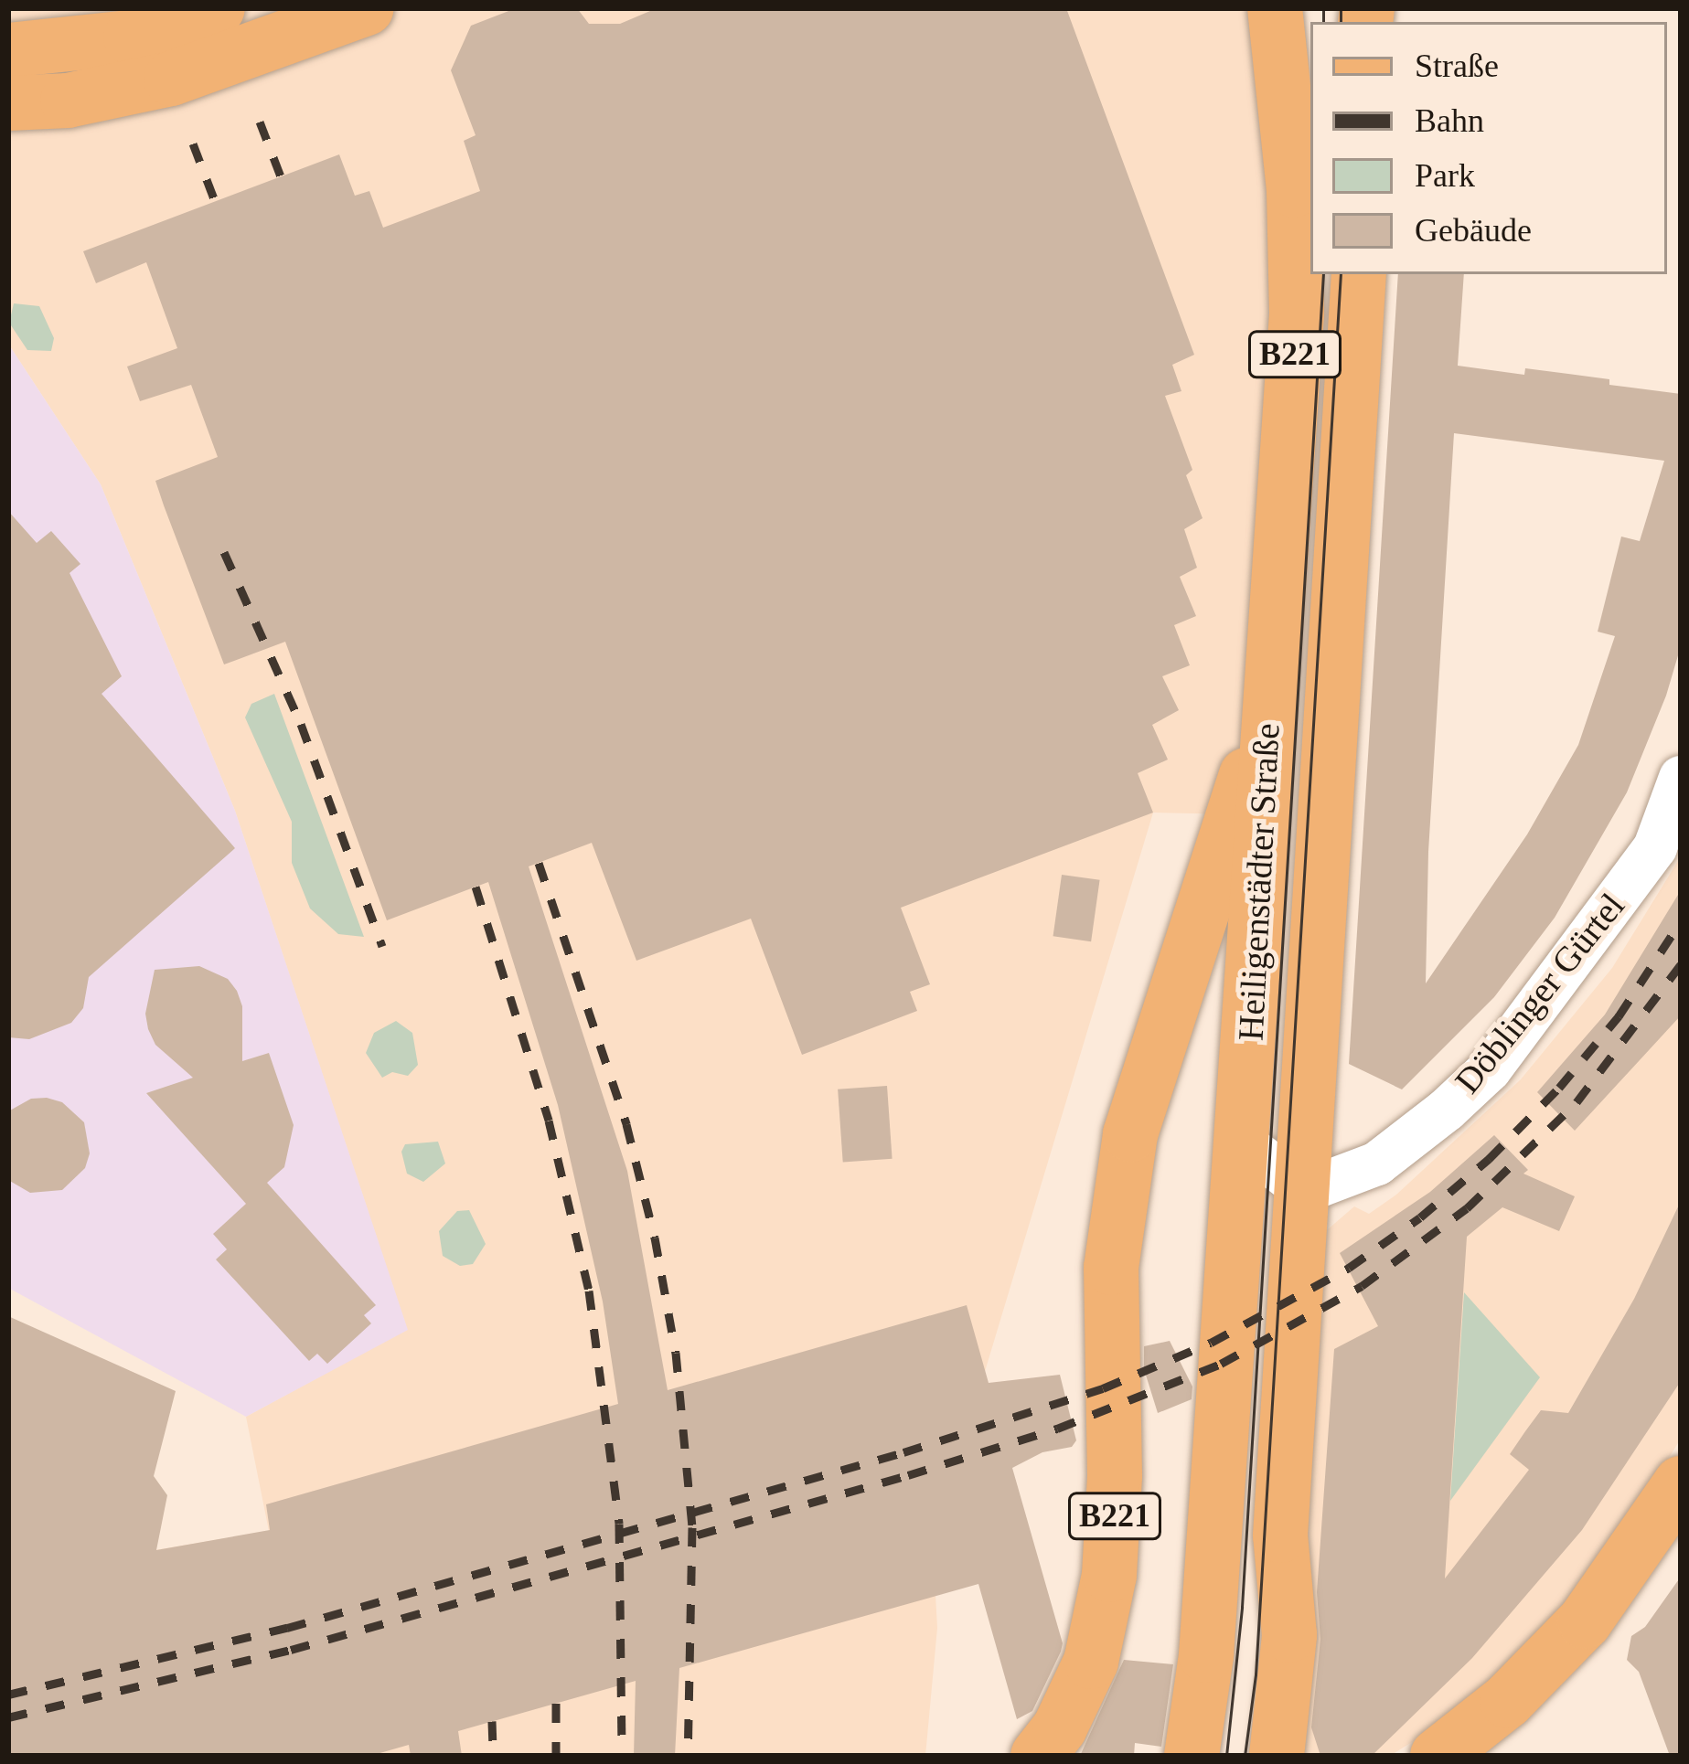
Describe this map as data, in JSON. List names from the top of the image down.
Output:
{
  "streets": {
    "main road": ["B221", "Heiligenstädter Straße"],
    "street": ["Döblinger Gürtel"]
  },
  "crossings": [
    ["B221", "Heiligenstädter Straße"],
    ["Heiligenstädter Straße", "Döblinger Gürtel"]
  ],
  "legend": [
    "Straße",
    "Bahn",
    "Park",
    "Gebäude"
  ]
}
